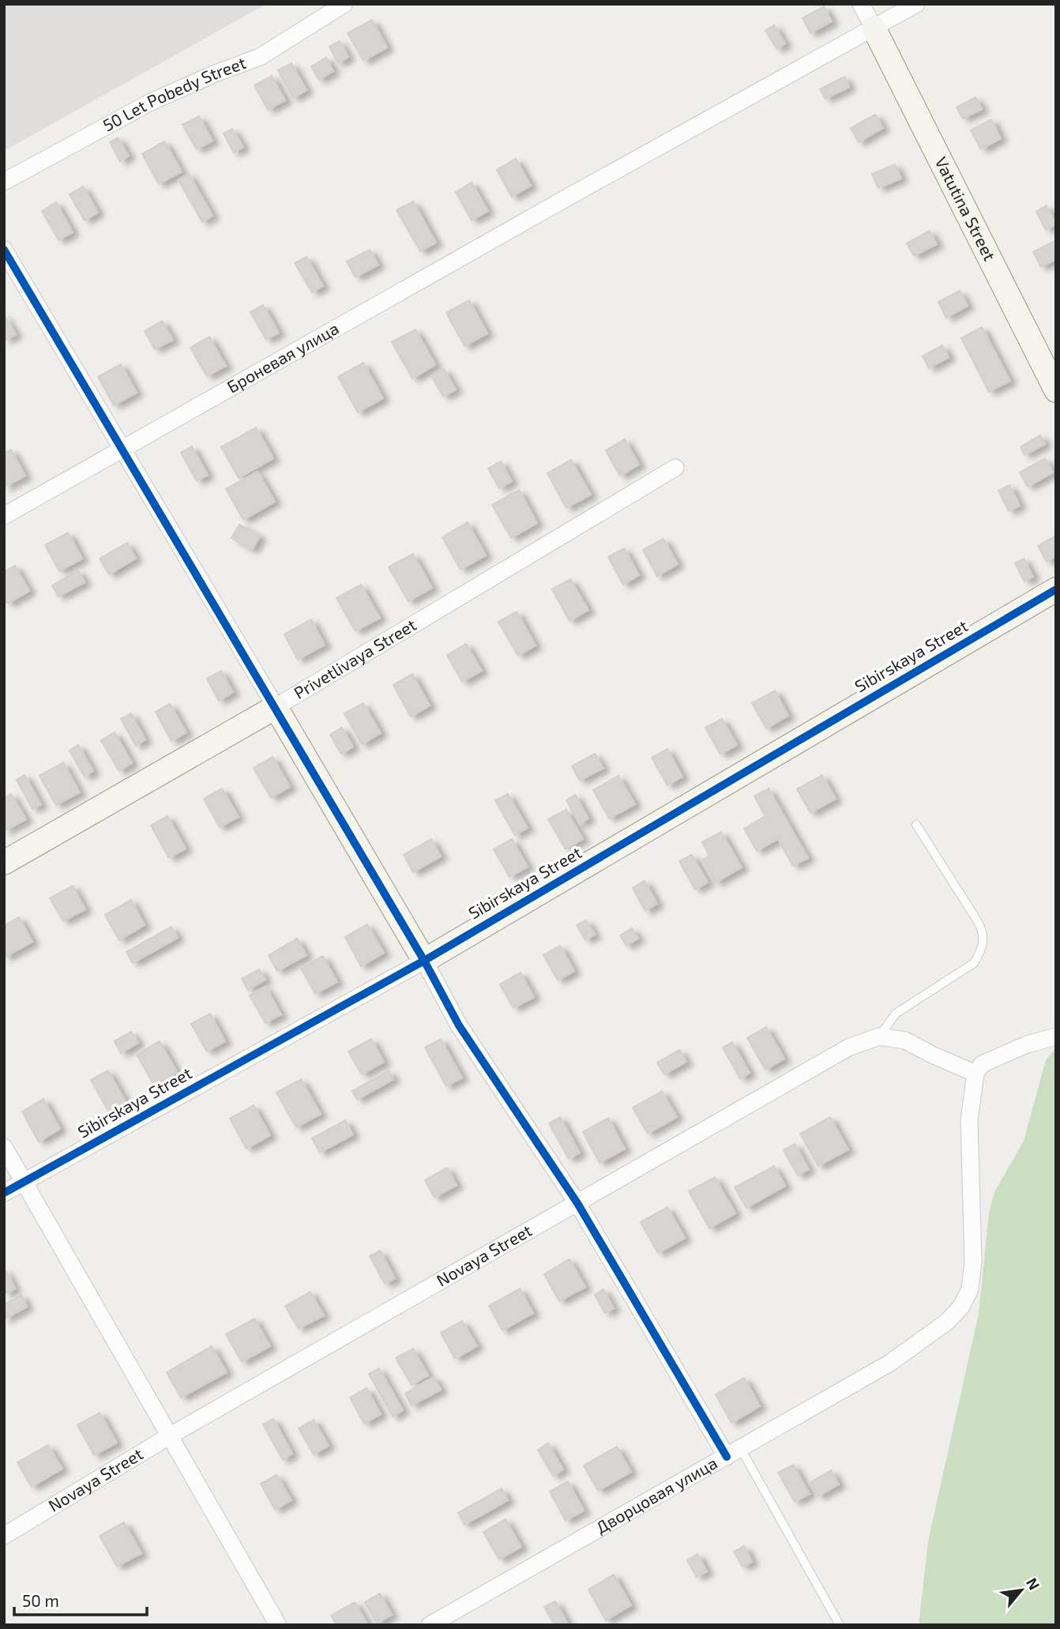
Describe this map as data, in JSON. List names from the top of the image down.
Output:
{
  "streets": {
    "street": [
      "50 Let Pobedy Street",
      "Vatutina Street",
      "Броневая улица",
      "Sibirskaya Street",
      "Privetlivaya Street",
      "Novaya Street",
      "Дворцовая улица"
    ]
  },
  "crossings": [
    ["Vatutina Street", "Броневая улица"],
    ["Novaya Street", "Дворцовая улица"]
  ],
  "scale_bar": "50 m",
  "north": "top right"
}
